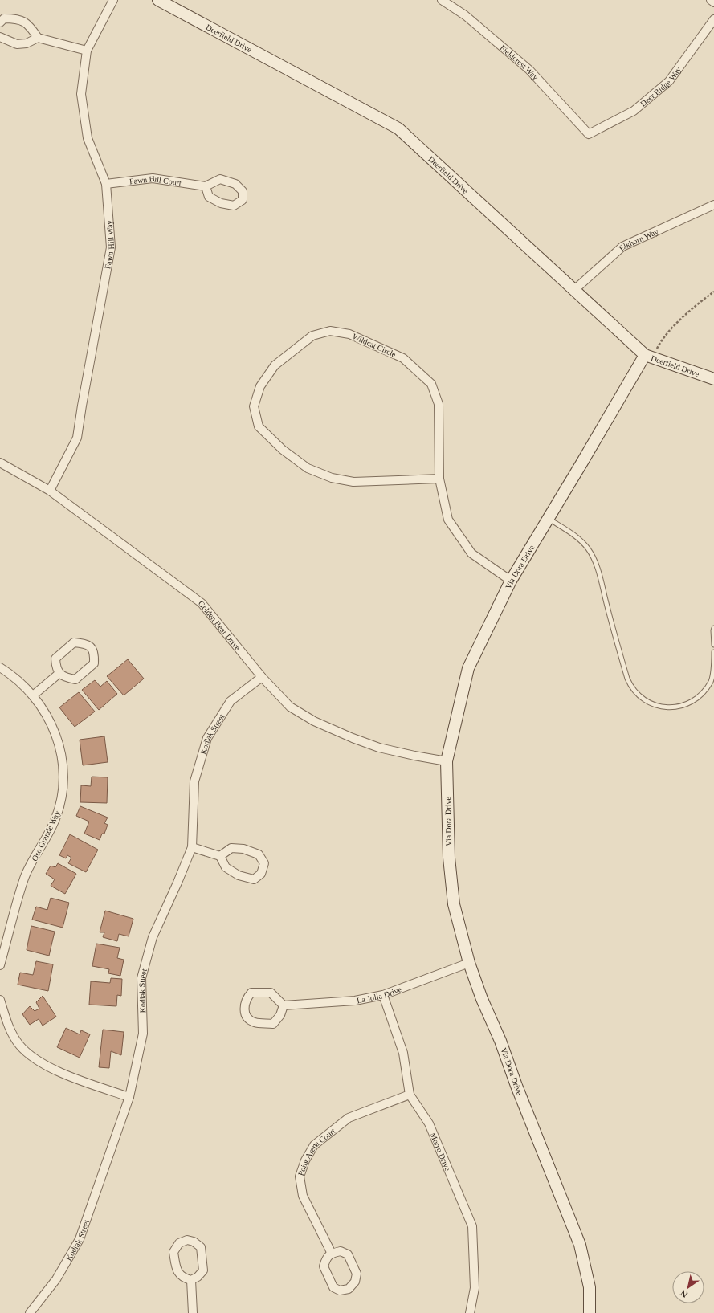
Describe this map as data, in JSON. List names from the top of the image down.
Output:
{
  "streets": {
    "street": [
      "Deerfield Drive",
      "Fieldcrest Way",
      "Deer Ridge Way",
      "Fawn Hill Court",
      "Elkhorn Way",
      "Fawn Hill Way",
      "Wildcat Circle",
      "Via Dora Drive",
      "Golden Bear Drive",
      "Kodiak Street",
      "Oso Grande Way",
      "La Jolla Drive",
      "Morro Drive",
      "Point Arena Court"
    ]
  },
  "crossings": [
    ["Deerfield Drive", "Elkhorn Way"],
    ["Deerfield Drive", "Via Dora Drive"],
    ["Fieldcrest Way", "Deer Ridge Way"],
    ["Fawn Hill Court", "Fawn Hill Way"],
    ["Fawn Hill Way", "Golden Bear Drive"],
    ["Wildcat Circle", "Via Dora Drive"],
    ["Via Dora Drive", "Golden Bear Drive"],
    ["Via Dora Drive", "La Jolla Drive"],
    ["Golden Bear Drive", "Kodiak Street"],
    ["La Jolla Drive", "Morro Drive"],
    ["Morro Drive", "Point Arena Court"]
  ],
  "north": "bottom left"
}
